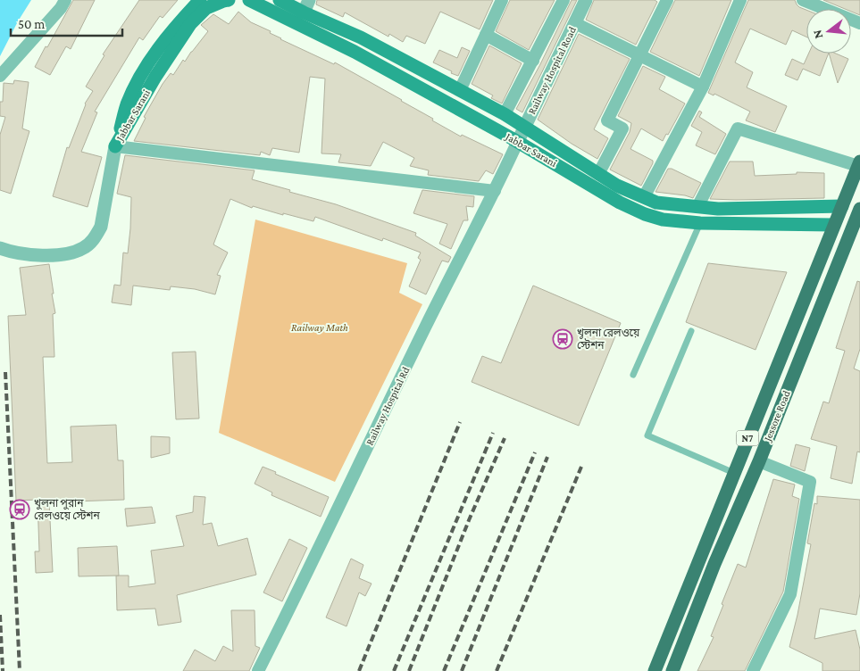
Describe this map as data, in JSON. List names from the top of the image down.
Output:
{
  "streets": {
    "highway": ["Jessore Road", "N7"],
    "main road": ["Jabbar Sarani"],
    "street": ["Railway Hospital Road", "Railway Hospital Rd"]
  },
  "crossings": [
    ["Railway Hospital Road", "Jabbar Sarani"],
    ["Railway Hospital Road", "Railway Hospital Rd"],
    ["Jabbar Sarani", "Railway Hospital Rd"],
    ["Jabbar Sarani", "N7"]
  ],
  "parks": ["Railway Math"],
  "places": {
    "station": ["খুলনা রেলওয়ে স্টেশন", "খুলনা পুরান রেলওয়ে স্টেশন"]
  },
  "scale_bar": "50 m",
  "north": "left"
}
